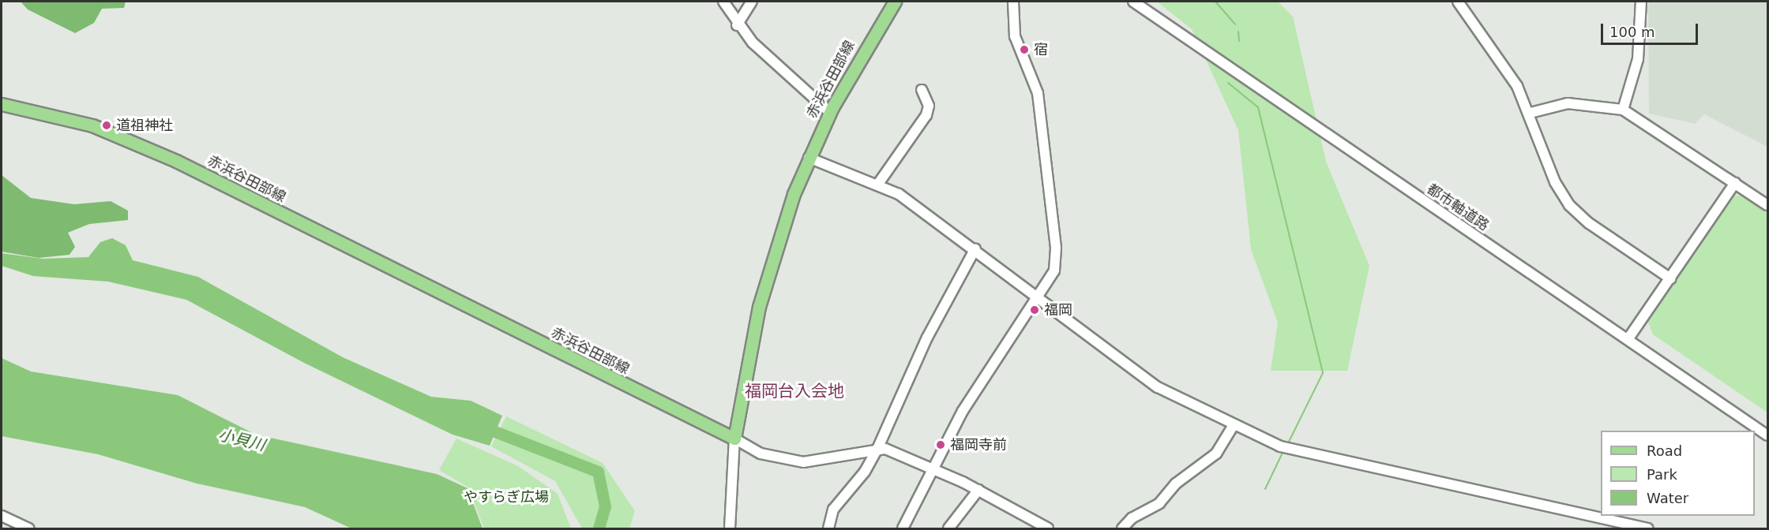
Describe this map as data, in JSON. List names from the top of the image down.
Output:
{
  "streets": {
    "main road": ["赤浜谷田部線"],
    "street": ["都市軸道路"]
  },
  "districts": ["福岡台入会地"],
  "water": ["小貝川"],
  "parks": ["やすらぎ広場"],
  "places": [
    "宿",
    "道祖神社",
    "福岡",
    "福岡寺前"
  ],
  "legend": ["Road", "Park", "Water"],
  "scale_bar": "100 m"
}
